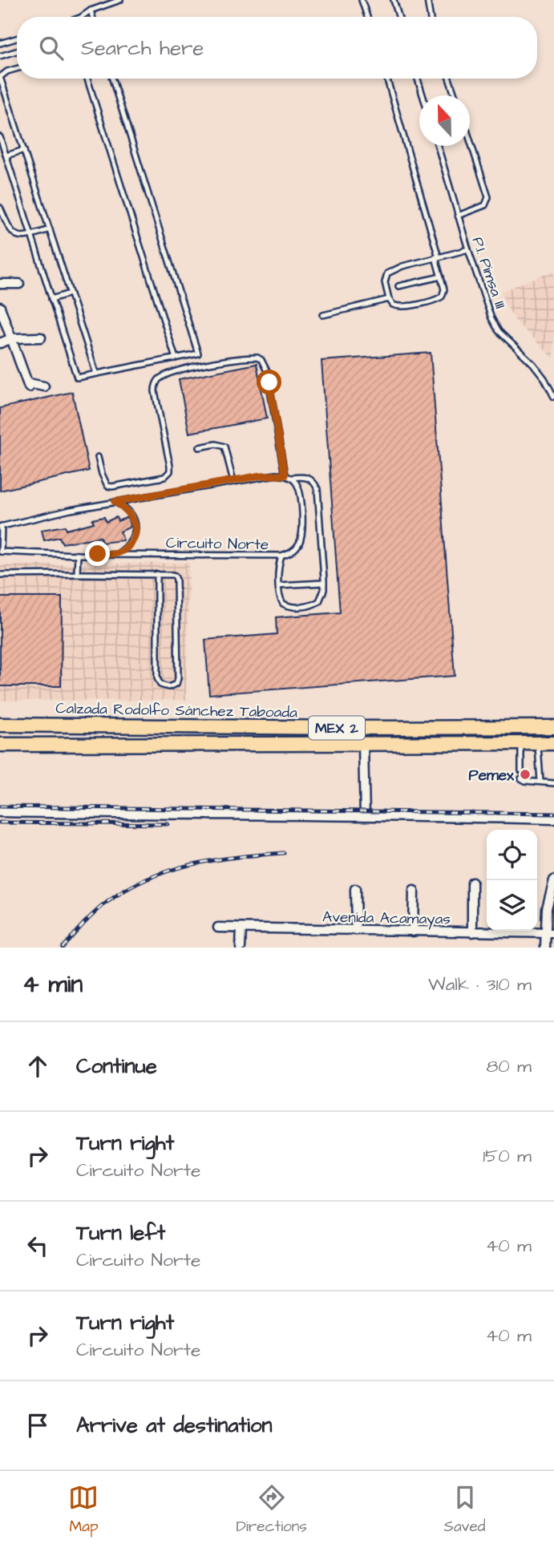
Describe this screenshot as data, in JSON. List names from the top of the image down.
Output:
{
  "streets": {
    "main road": ["Calzada Rodolfo Sánchez Taboada", "MEX 2"],
    "street": ["Avenida Acamayas"],
    "lane": ["P.I. Pimsa III", "Circuito Norte"]
  },
  "places": ["Pemex"],
  "north": "top",
  "page": {
    "search": "Search here",
    "heading": ["4 min", "Walk · 310 m"],
    "list": [
      ["Continue", "80 m"],
      ["Turn right", "Circuito Norte", "150 m"],
      ["Turn left", "Circuito Norte", "40 m"],
      ["Turn right", "Circuito Norte", "40 m"],
      "Arrive at destination"
    ],
    "nav": ["Map", "Directions", "Saved"]
  }
}
